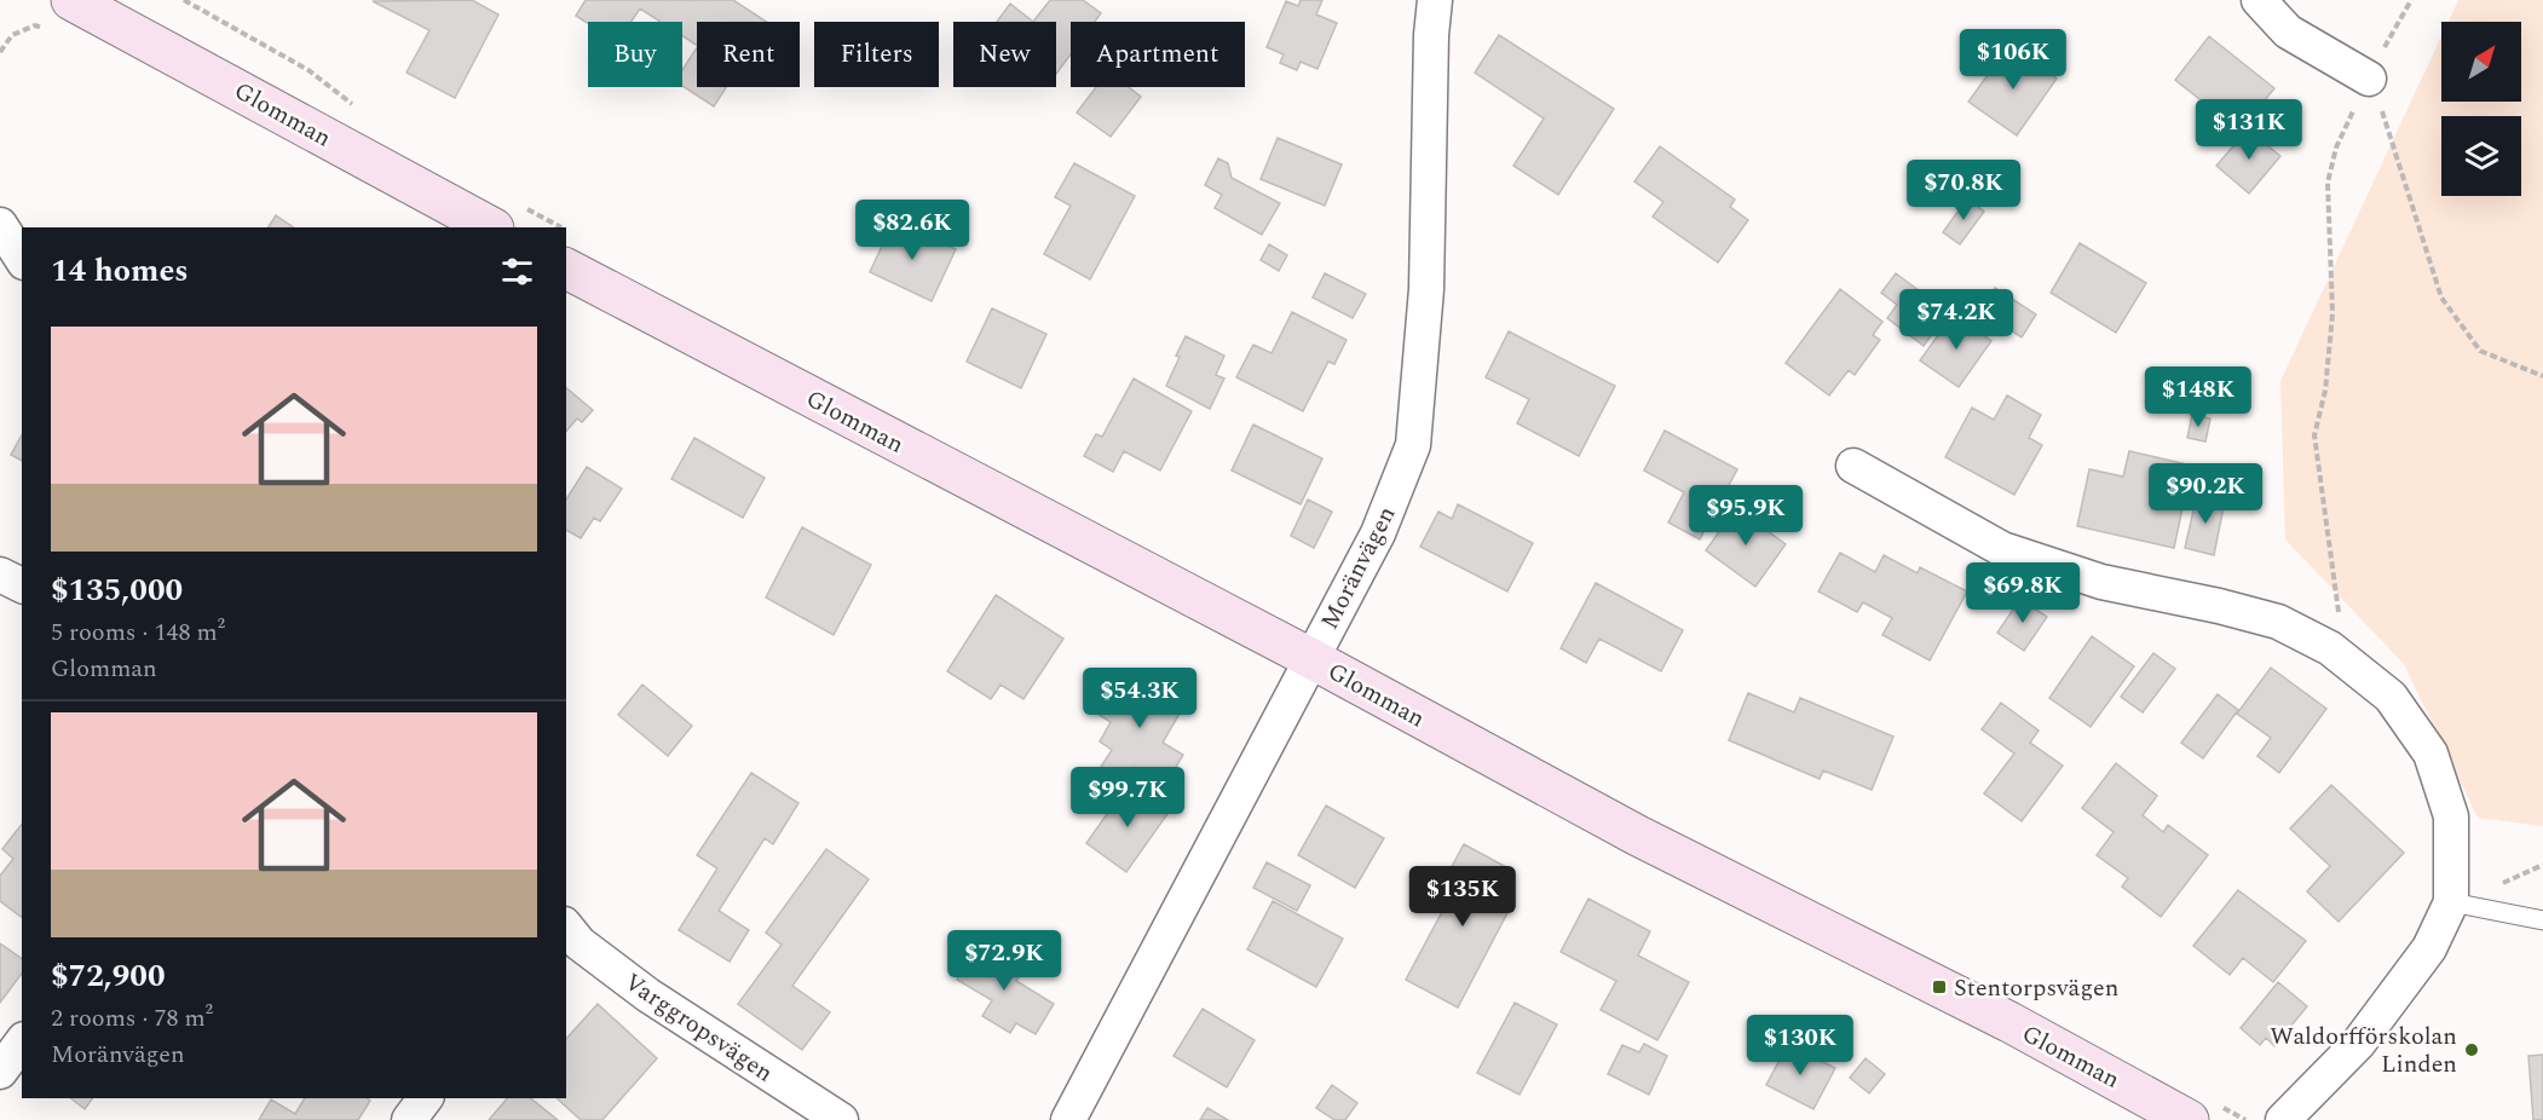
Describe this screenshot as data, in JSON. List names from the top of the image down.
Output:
{
  "streets": {
    "street": ["Glomman", "Moränvägen", "Varggropsvägen"]
  },
  "crossings": [
    ["Glomman", "Moränvägen"]
  ],
  "places": {
    "transit": ["Stentorpsvägen"],
    "other": ["Waldorfförskolan Linden"]
  },
  "north": "top right",
  "page": {
    "chip": [
      "Buy",
      "Rent",
      "Filters",
      "New",
      "Apartment"
    ],
    "price": [
      "$106K",
      "$131K",
      "$70.8K",
      "$82.6K",
      "$74.2K",
      "$148K",
      "$90.2K",
      "$95.9K",
      "$69.8K",
      "$54.3K",
      "$99.7K",
      "$135K",
      "$72.9K",
      "$130K"
    ],
    "heading": "14 homes",
    "list": [
      {
        "name": "$135,000",
        "note": "5 rooms · 148 m² · Glomman"
      },
      {
        "name": "$72,900",
        "note": "2 rooms · 78 m² · Moränvägen"
      }
    ]
  }
}
